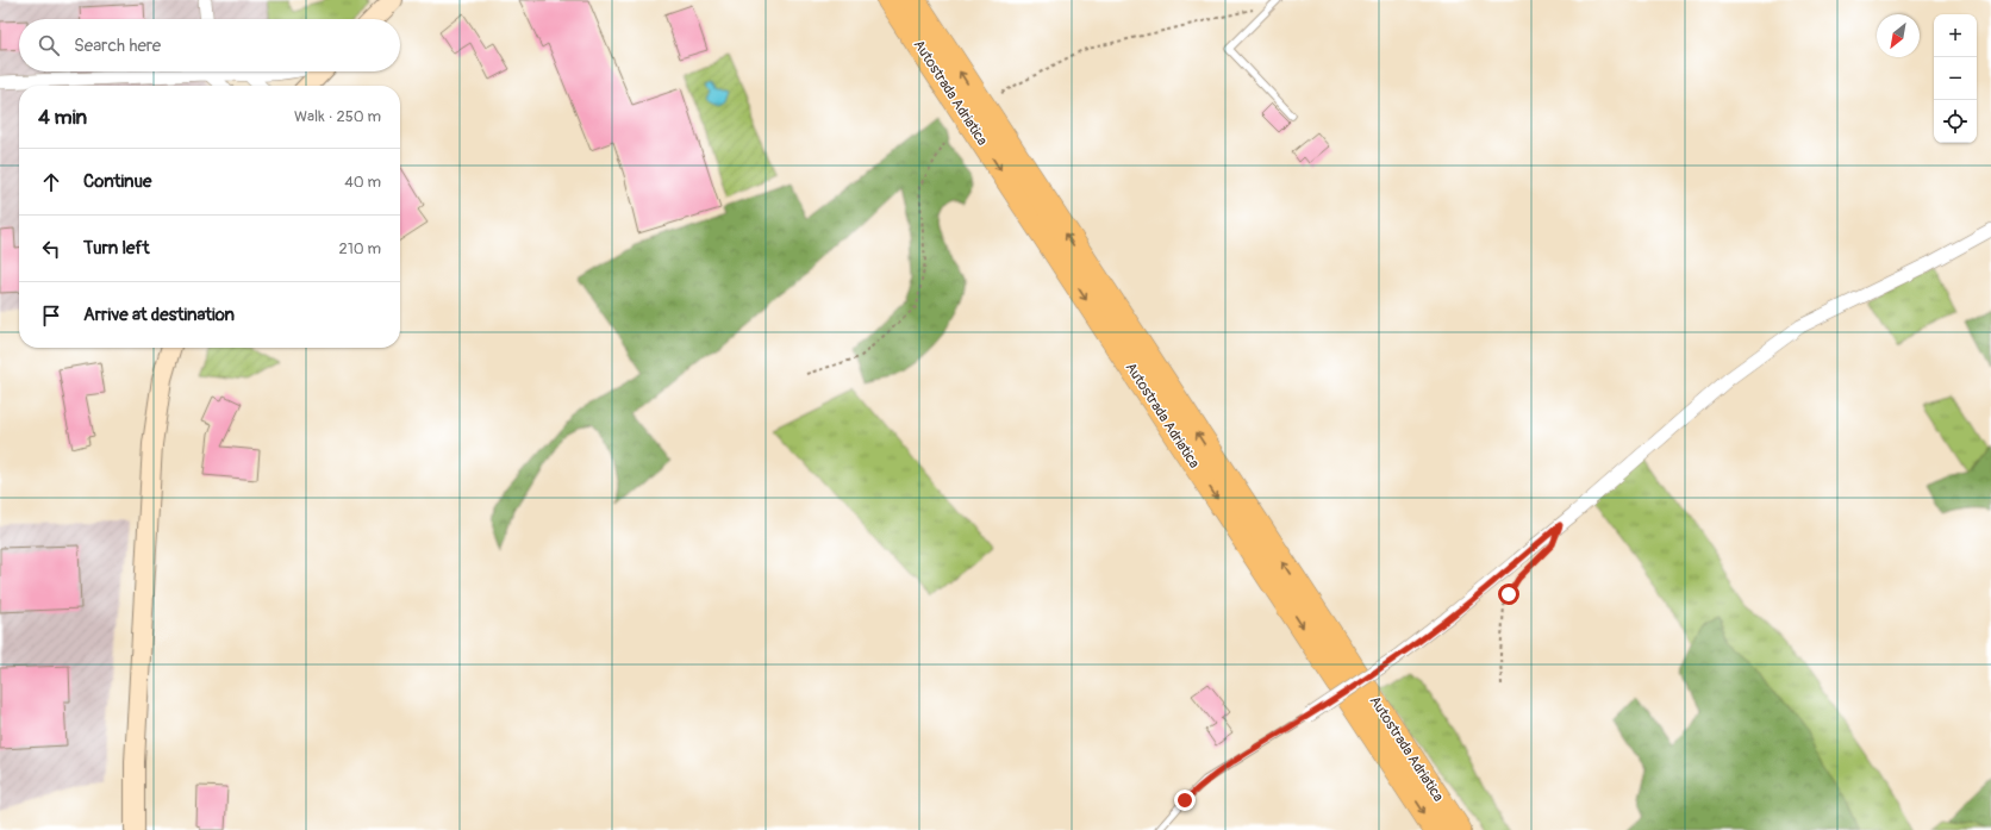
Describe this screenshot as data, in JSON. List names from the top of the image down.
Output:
{
  "streets": {
    "highway": ["Autostrada Adriatica"]
  },
  "north": "bottom left",
  "page": {
    "map_buttons": ["+", "−"],
    "search": "Search here",
    "heading": ["4 min", "Walk · 250 m"],
    "list": [
      ["Continue", "40 m"],
      ["Turn left", "210 m"],
      "Arrive at destination"
    ]
  }
}
